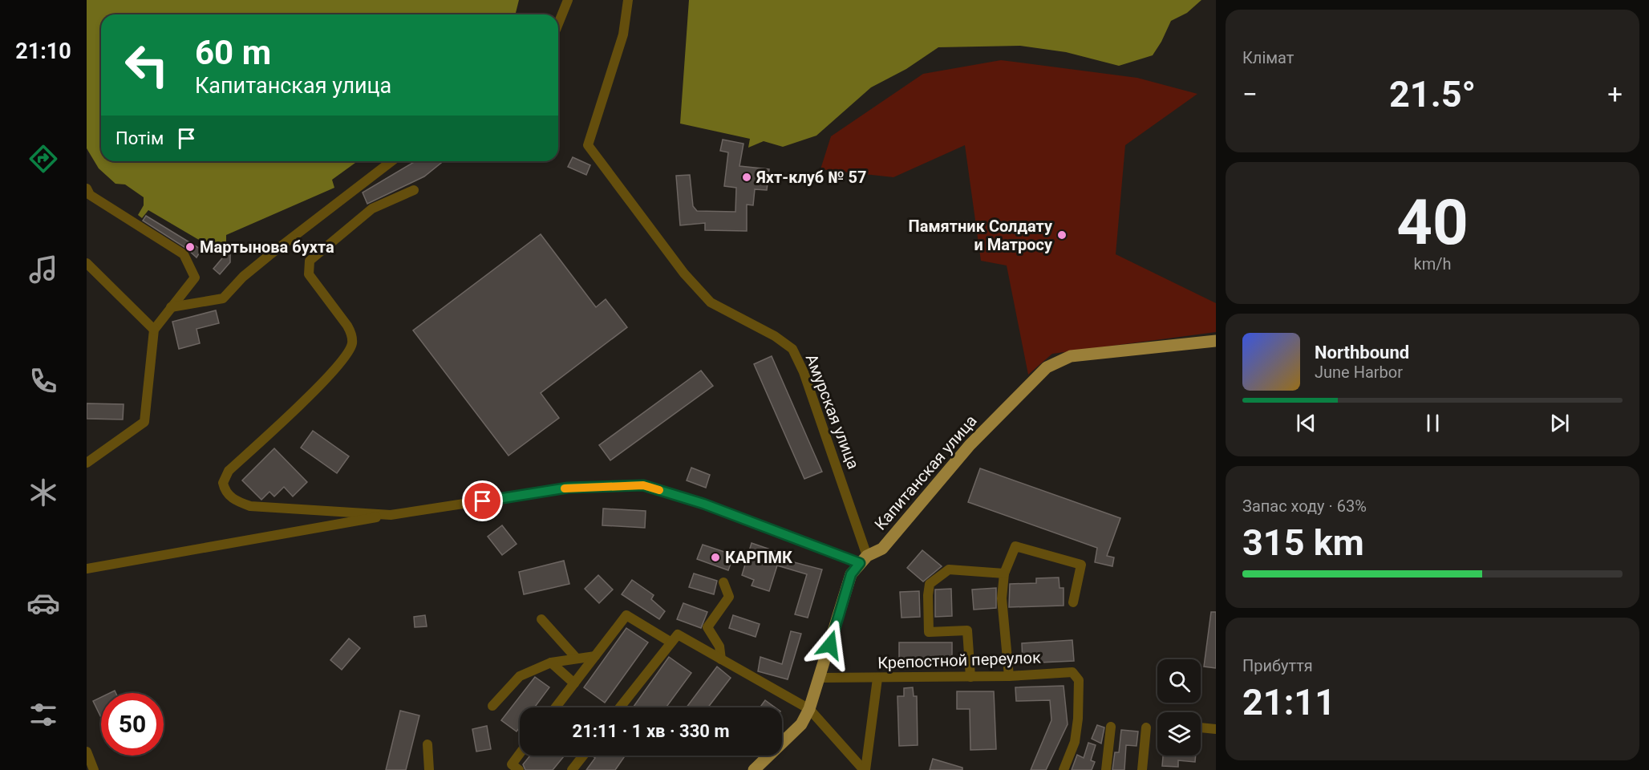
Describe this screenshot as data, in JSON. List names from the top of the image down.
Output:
{
  "streets": {
    "main road": ["Капитанская улица"],
    "street": ["Амурская улица", "Крепостной переулок"]
  },
  "crossings": [
    ["Амурская улица", "Капитанская улица"]
  ],
  "places": [
    "Яхт-клуб № 57",
    "Памятник Солдату и Матросу",
    "Мартынова бухта",
    "КАРПМК"
  ],
  "page": {
    "tabs": "21:10",
    "tile": [
      "Клімат",
      ["40", "km/h"],
      ["Запас ходу · 63%", "315 km"],
      ["Прибуття", "21:11"]
    ],
    "turn": ["60 m", "Капитанская улица"],
    "heat": ["−", "21.5°", "+"],
    "then": "Потім",
    "song": ["Northbound", "June Harbor"],
    "limit": "50",
    "trip": "21:11 · 1 хв · 330 m"
  }
}
